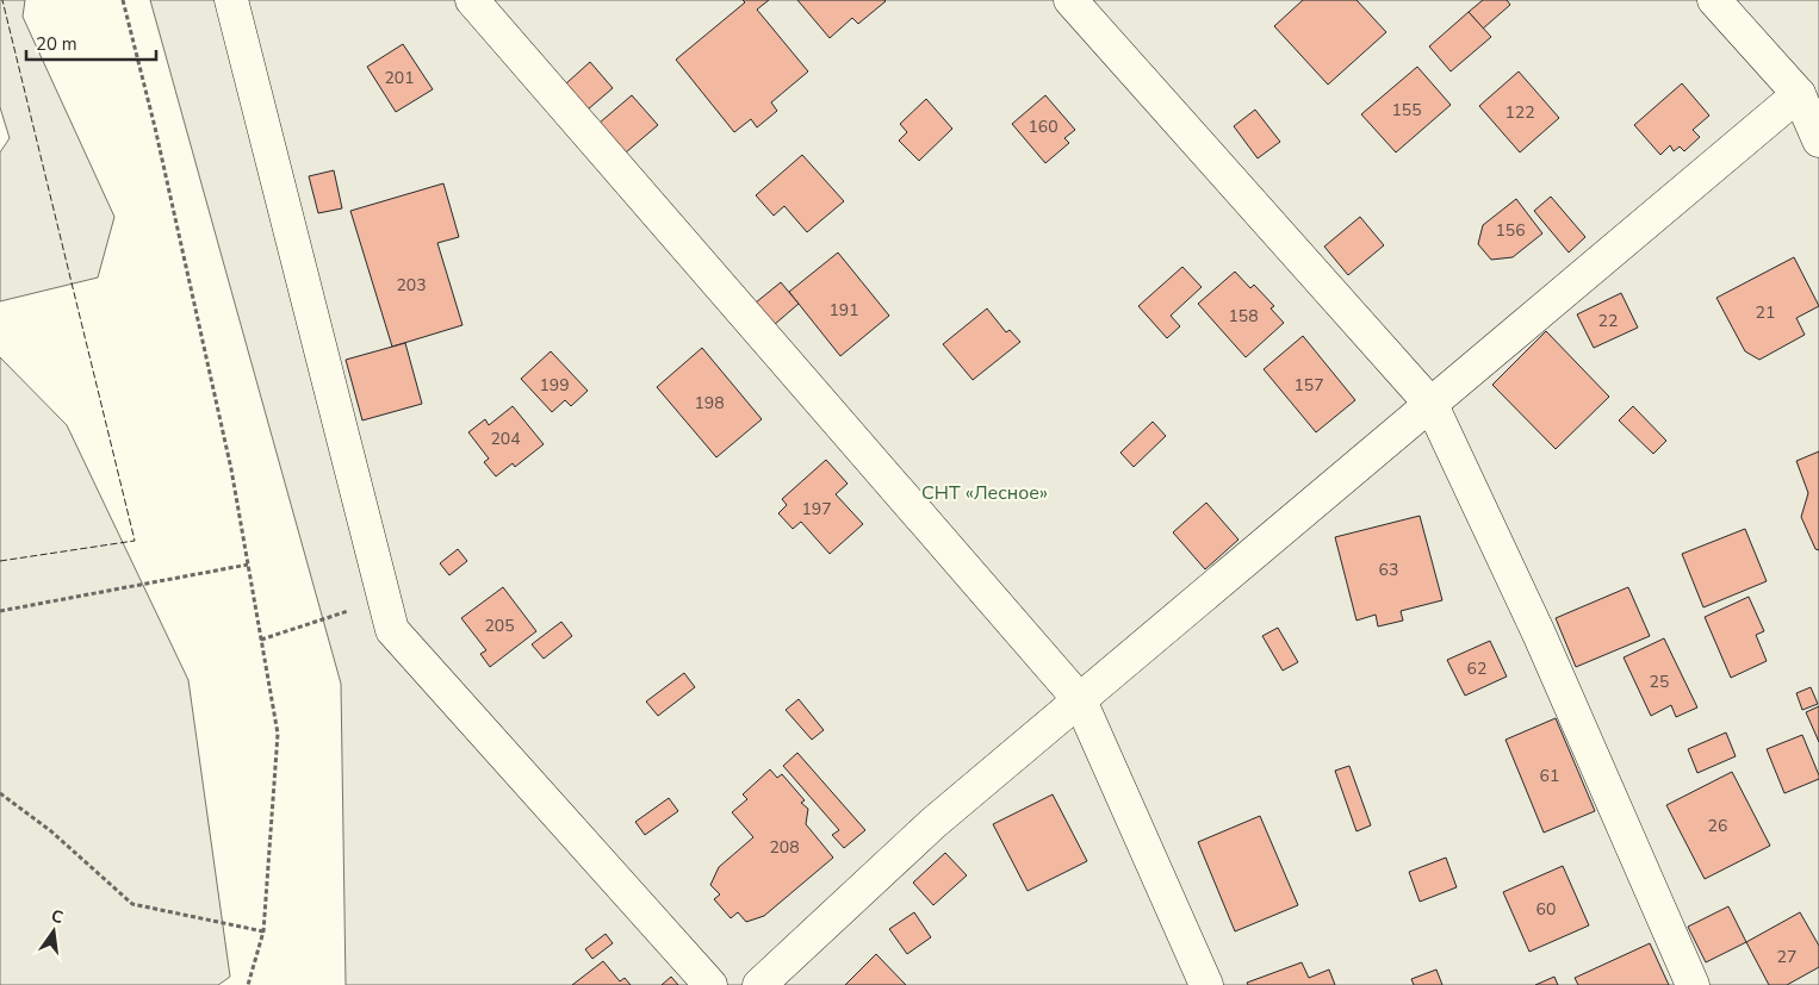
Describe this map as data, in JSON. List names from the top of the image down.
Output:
{
  "parks": ["СНТ «Лесное»"],
  "house_numbers": [
    "201",
    "155",
    "122",
    "160",
    "156",
    "203",
    "191",
    "21",
    "158",
    "22",
    "199",
    "157",
    "198",
    "204",
    "197",
    "63",
    "205",
    "62",
    "25",
    "61",
    "26",
    "208",
    "60",
    "27"
  ],
  "scale_bar": "20 m",
  "north": "top"
}
